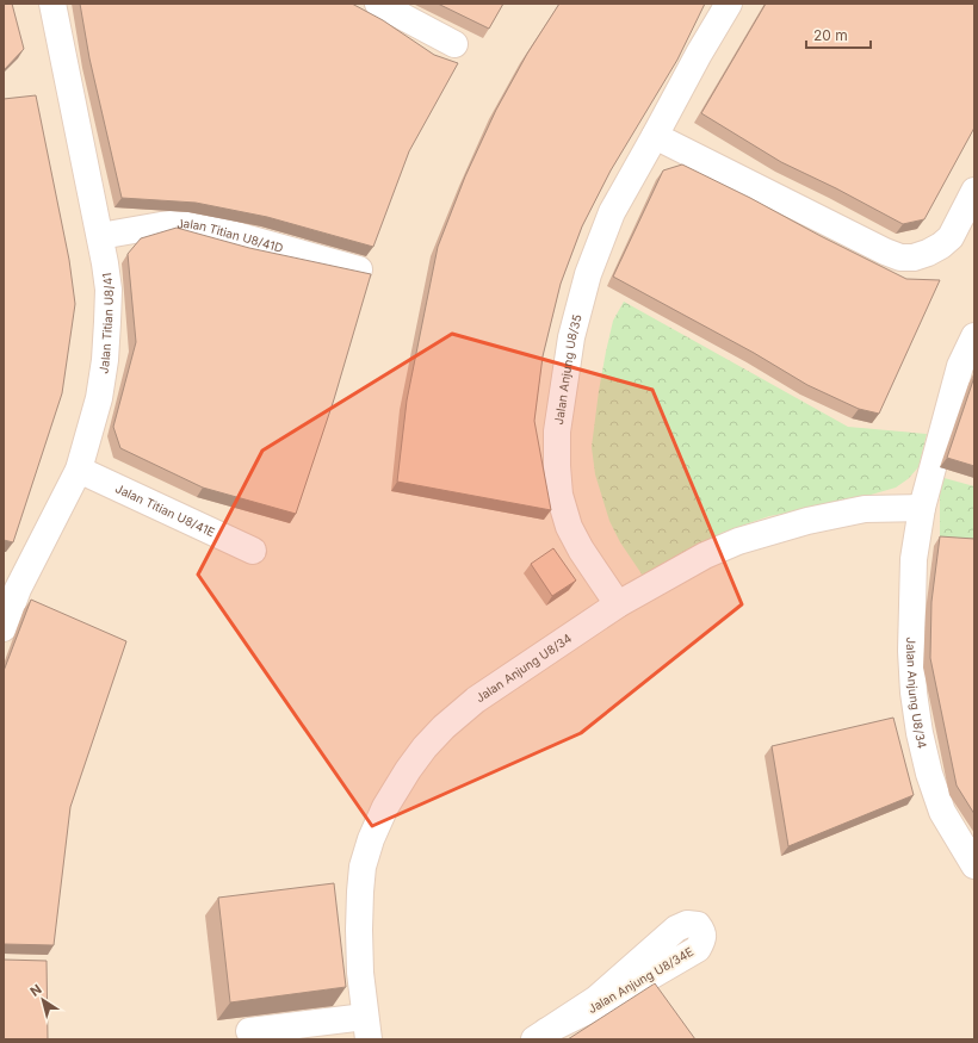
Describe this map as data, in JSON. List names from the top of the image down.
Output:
{
  "streets": {
    "street": [
      "Jalan Titian U8/41D",
      "Jalan Titian U8/41",
      "Jalan Anjung U8/35",
      "Jalan Titian U8/41E",
      "Jalan Anjung U8/34",
      "Jalan Anjung U8/34E"
    ]
  },
  "crossings": [
    ["Jalan Titian U8/41D", "Jalan Titian U8/41"],
    ["Jalan Titian U8/41", "Jalan Titian U8/41E"],
    ["Jalan Anjung U8/35", "Jalan Anjung U8/34"]
  ],
  "scale_bar": "20 m",
  "north": "top left"
}
